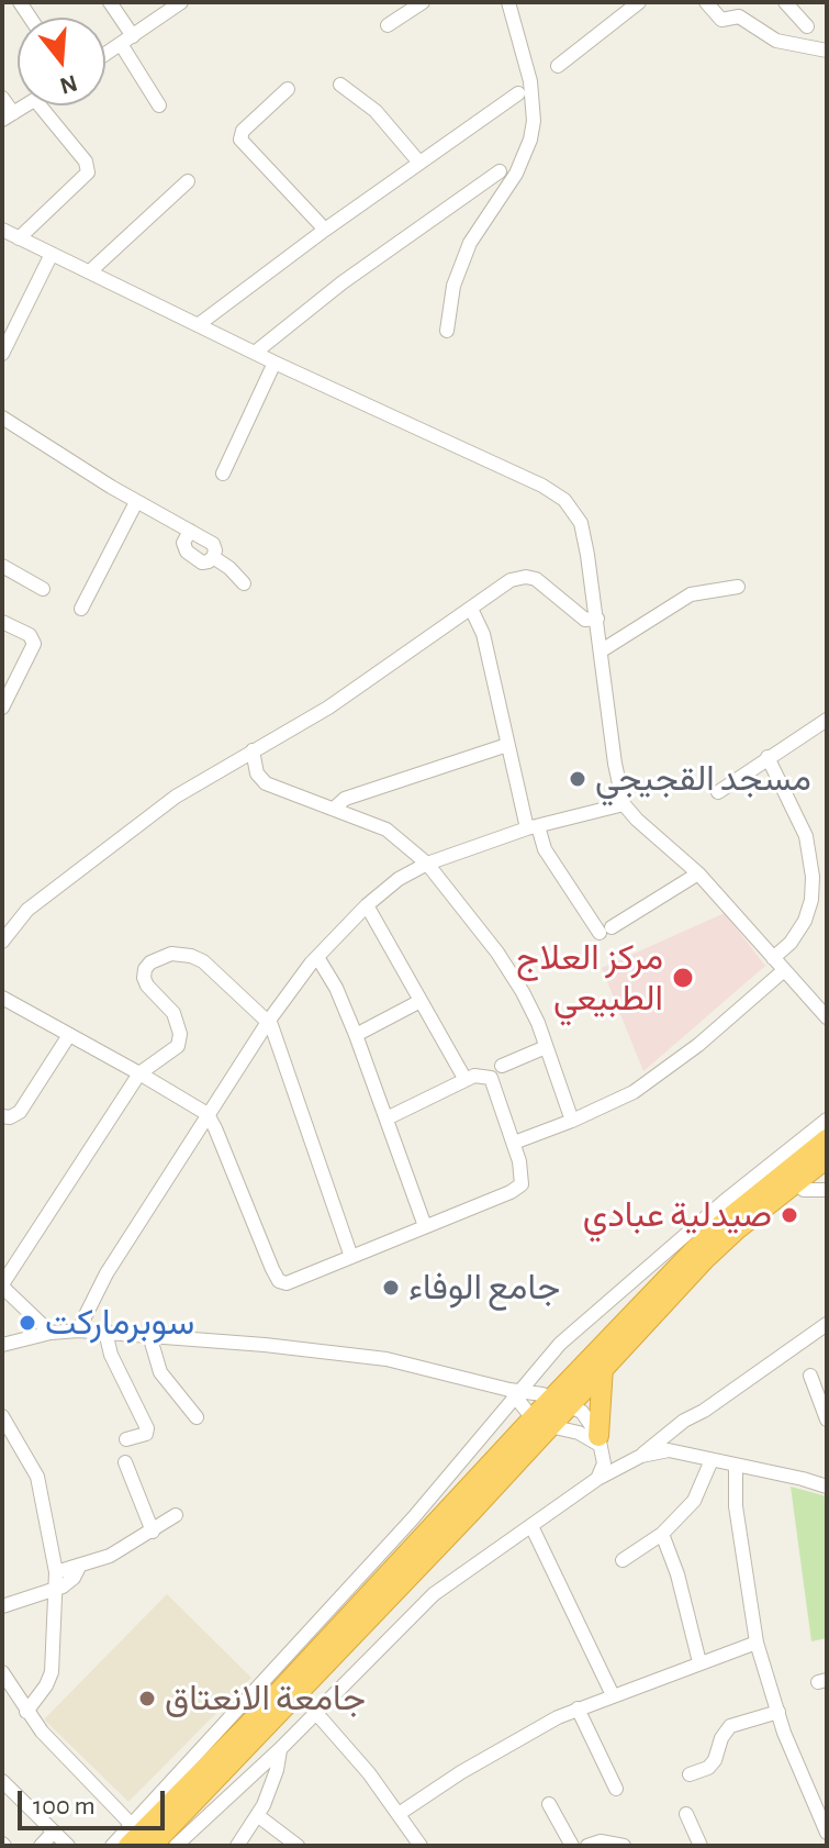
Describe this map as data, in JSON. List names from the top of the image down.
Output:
{
  "places": [
    "مسجد القجيجي",
    "مركز العلاج الطبيعي",
    "صيدلية عبادي",
    "جامع الوفاء",
    "سوبرماركت",
    "جامعة الانعتاق"
  ],
  "scale_bar": "100 m",
  "north": "bottom"
}
